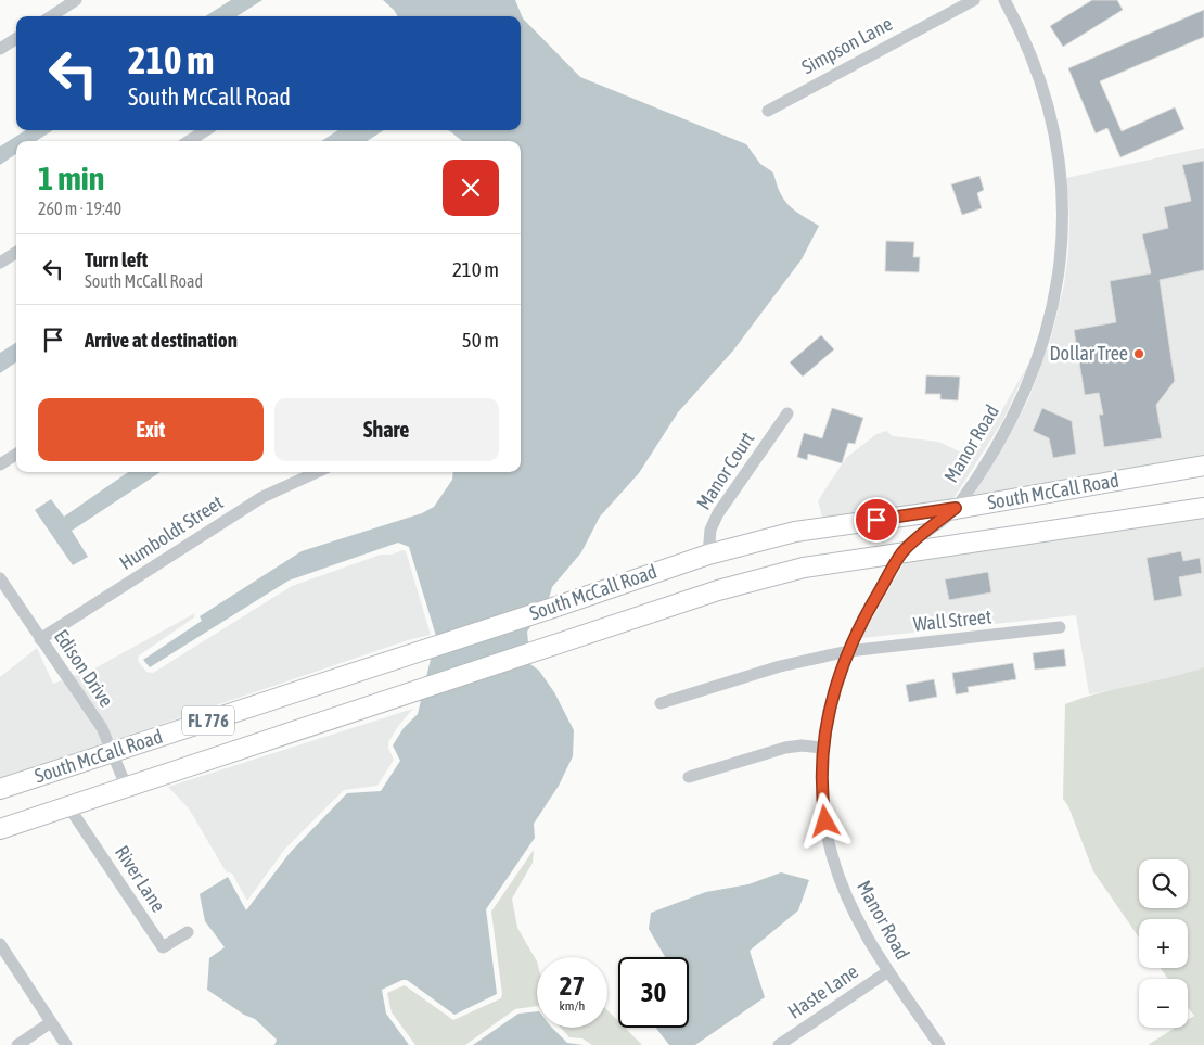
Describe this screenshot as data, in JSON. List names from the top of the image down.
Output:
{
  "streets": {
    "main road": ["South McCall Road", "FL 776"],
    "street": [
      "Simpson Lane",
      "Manor Road",
      "Manor Court",
      "Humboldt Street",
      "Wall Street",
      "Edison Drive",
      "River Lane",
      "Haste Lane"
    ]
  },
  "crossings": [
    ["Manor Road", "South McCall Road"],
    ["Manor Road", "Wall Street"],
    ["Manor Road", "Haste Lane"],
    ["Manor Court", "South McCall Road"],
    ["South McCall Road", "Edison Drive"],
    ["South McCall Road", "River Lane"],
    ["Humboldt Street", "Edison Drive"]
  ],
  "places": ["Dollar Tree"],
  "page": {
    "turn": ["210 m", "South McCall Road"],
    "heading": ["1 min", "260 m · 19:40"],
    "list": [
      {
        "name": "Turn left",
        "note": "South McCall Road",
        "value": "210 m"
      },
      {
        "name": "Arrive at destination",
        "value": "50 m"
      }
    ],
    "buttons": ["Exit", "Share"],
    "map_buttons": ["+", "−"],
    "speed": "27 km/h",
    "limit": "30"
  }
}
